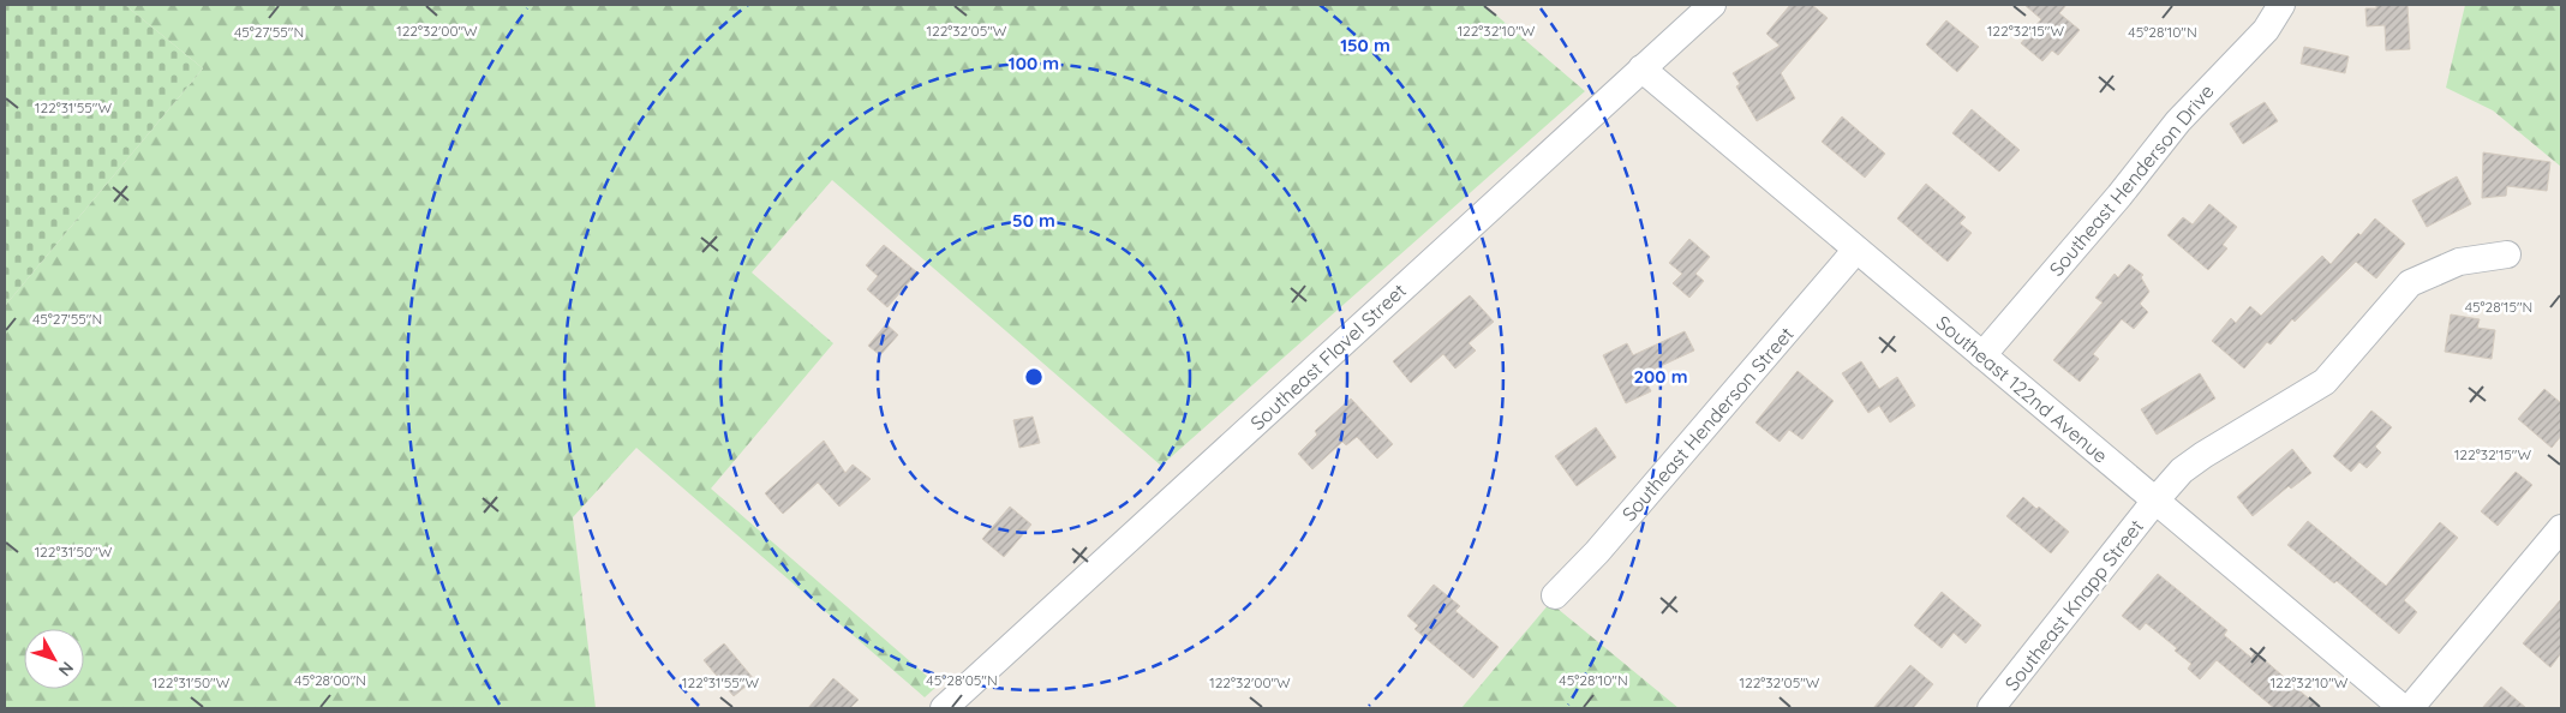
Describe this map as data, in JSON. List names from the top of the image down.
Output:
{
  "streets": {
    "street": [
      "Southeast Henderson Drive",
      "Southeast Flavel Street",
      "Southeast 122nd Avenue",
      "Southeast Henderson Street",
      "Southeast Knapp Street"
    ]
  },
  "crossings": [
    ["Southeast Henderson Drive", "Southeast 122nd Avenue"],
    ["Southeast Flavel Street", "Southeast 122nd Avenue"],
    ["Southeast 122nd Avenue", "Southeast Henderson Street"],
    ["Southeast 122nd Avenue", "Southeast Knapp Street"]
  ],
  "north": "bottom right",
  "coordinates": [
    "122°32'00\"W",
    "122°32'10\"W",
    "122°32'05\"W",
    "122°32'15\"W",
    "45°27'55\"N",
    "45°28'10\"N",
    "122°31'55\"W",
    "45°28'15\"N",
    "122°31'50\"W",
    "45°28'00\"N",
    "45°28'05\"N"
  ],
  "rings": [
    "150 m",
    "100 m",
    "50 m",
    "200 m"
  ]
}
